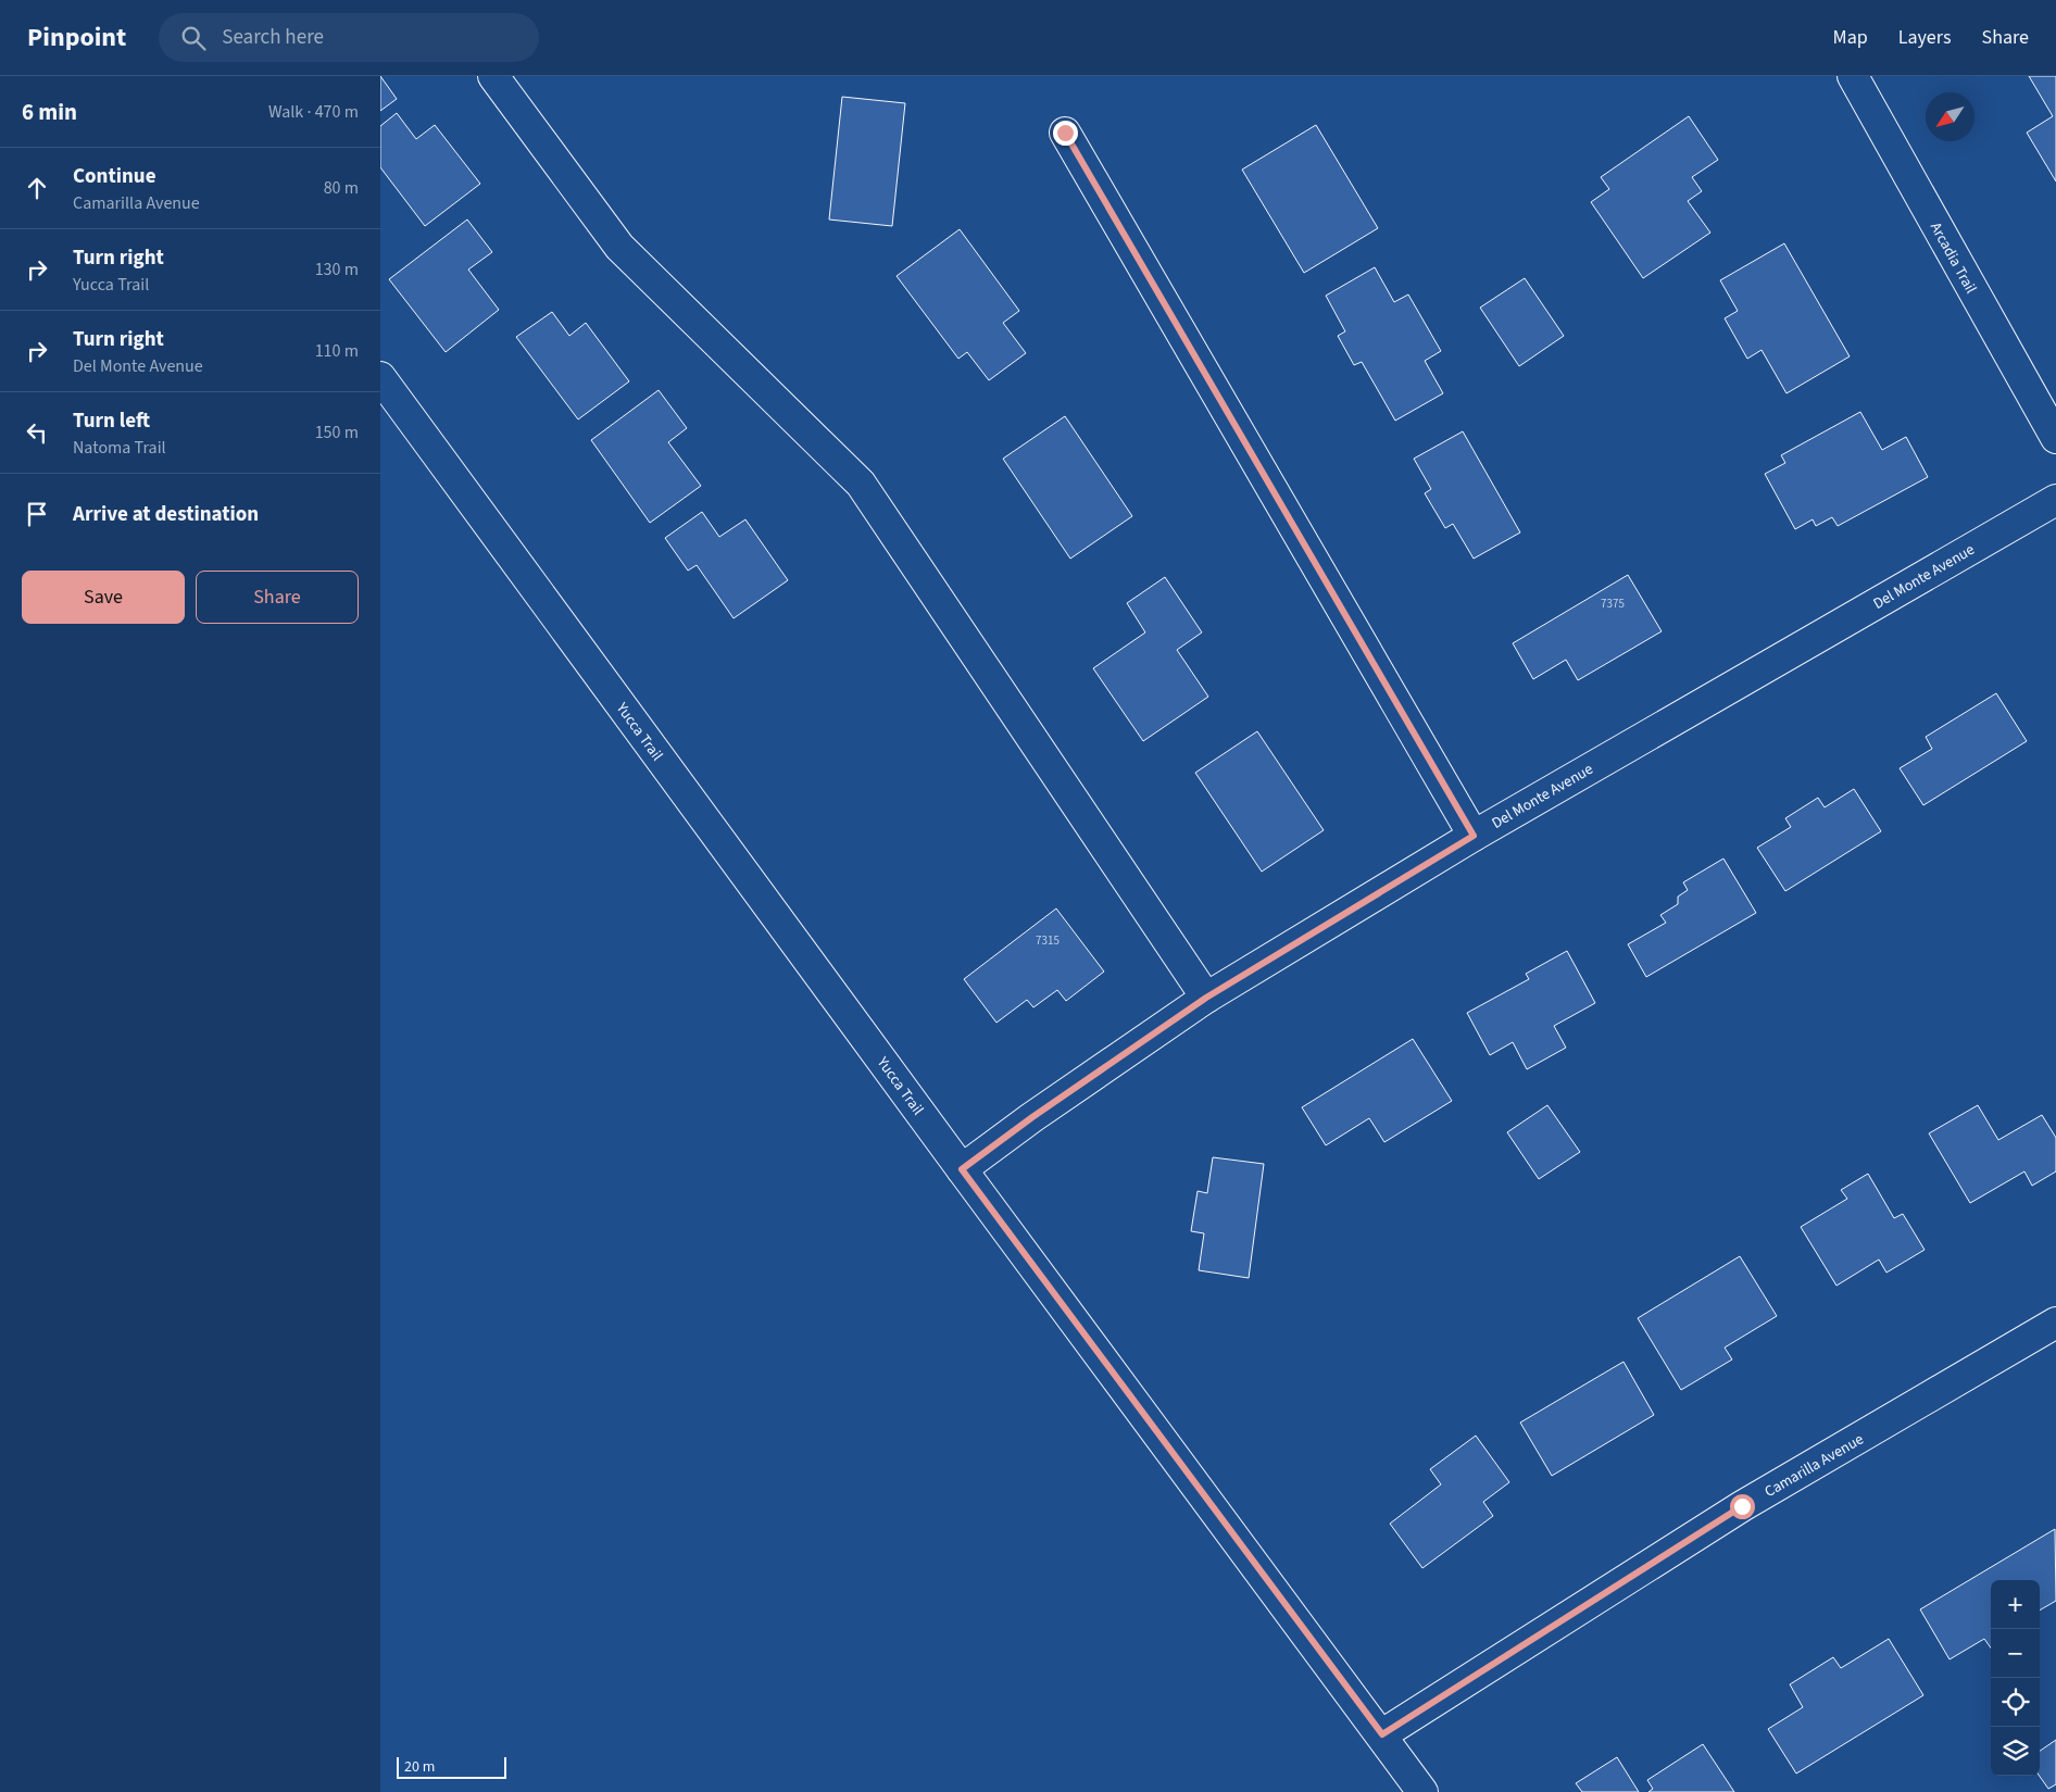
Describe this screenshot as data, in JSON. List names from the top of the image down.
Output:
{
  "streets": {
    "street": [
      "Arcadia Trail",
      "Del Monte Avenue",
      "Yucca Trail",
      "Camarilla Avenue"
    ]
  },
  "crossings": [
    ["Del Monte Avenue", "Yucca Trail"],
    ["Yucca Trail", "Camarilla Avenue"]
  ],
  "house_numbers": ["7375", "7315"],
  "scale_bar": "20 m",
  "north": "bottom left",
  "page": {
    "header": "Pinpoint",
    "search": "Search here",
    "nav": ["Map", "Layers", "Share"],
    "heading": ["6 min", "Walk · 470 m"],
    "list": [
      ["Continue", "Camarilla Avenue", "80 m"],
      ["Turn right", "Yucca Trail", "130 m"],
      ["Turn right", "Del Monte Avenue", "110 m"],
      ["Turn left", "Natoma Trail", "150 m"],
      "Arrive at destination"
    ],
    "buttons": ["Save", "Share"],
    "map_buttons": ["+", "−"],
    "scale": "20 m"
  }
}
